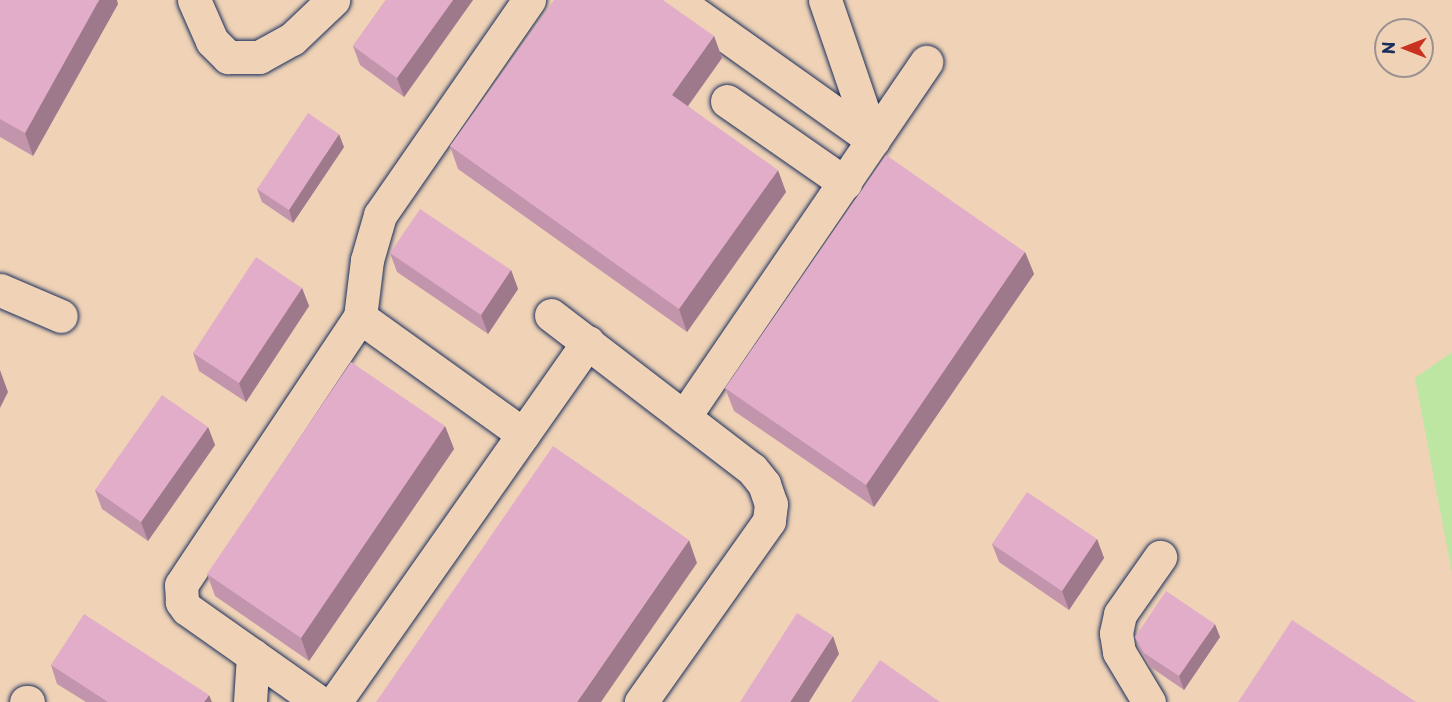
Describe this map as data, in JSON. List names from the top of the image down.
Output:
{
  "north": "left"
}
